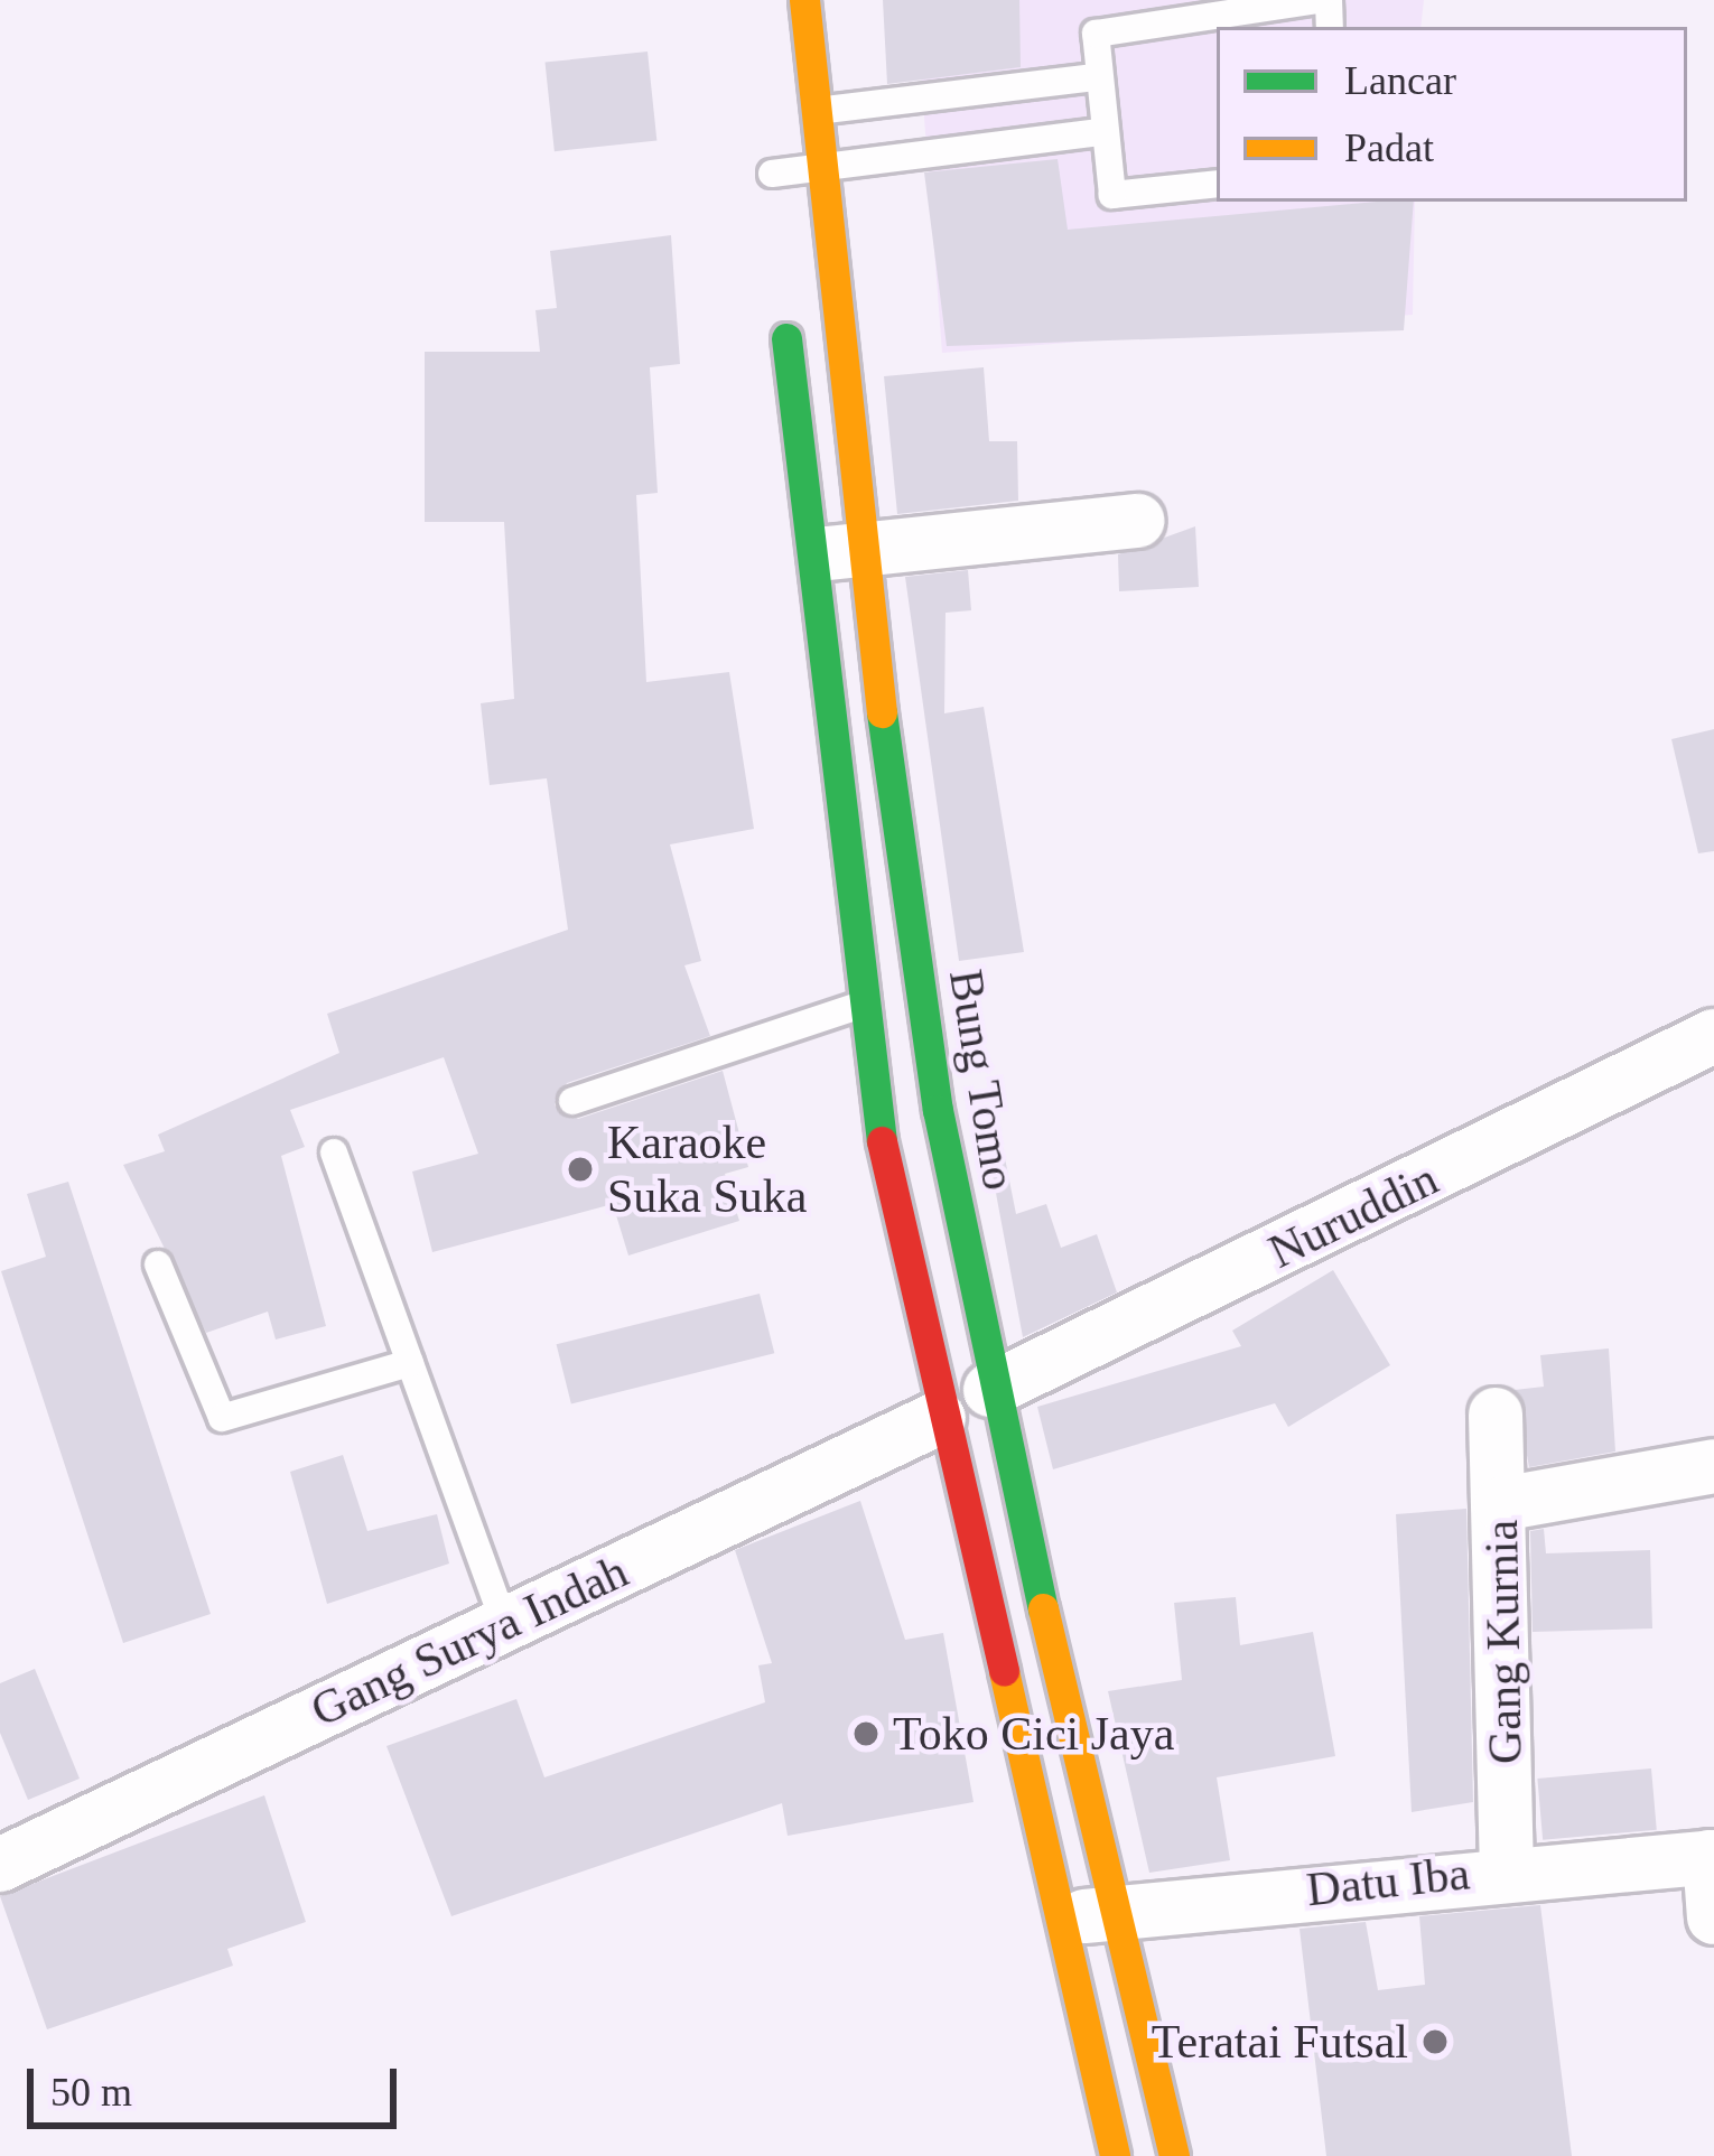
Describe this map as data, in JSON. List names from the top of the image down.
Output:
{
  "streets": {
    "main road": ["Bung Tomo"],
    "street": [
      "Nuruddin",
      "Gang Surya Indah",
      "Gang Kurnia",
      "Datu Iba"
    ]
  },
  "crossings": [
    ["Bung Tomo", "Nuruddin"],
    ["Bung Tomo", "Datu Iba"],
    ["Gang Kurnia", "Datu Iba"]
  ],
  "places": ["Karaoke Suka Suka", "Toko Cici Jaya", "Teratai Futsal"],
  "legend": ["Lancar", "Padat"],
  "scale_bar": "50 m"
}
